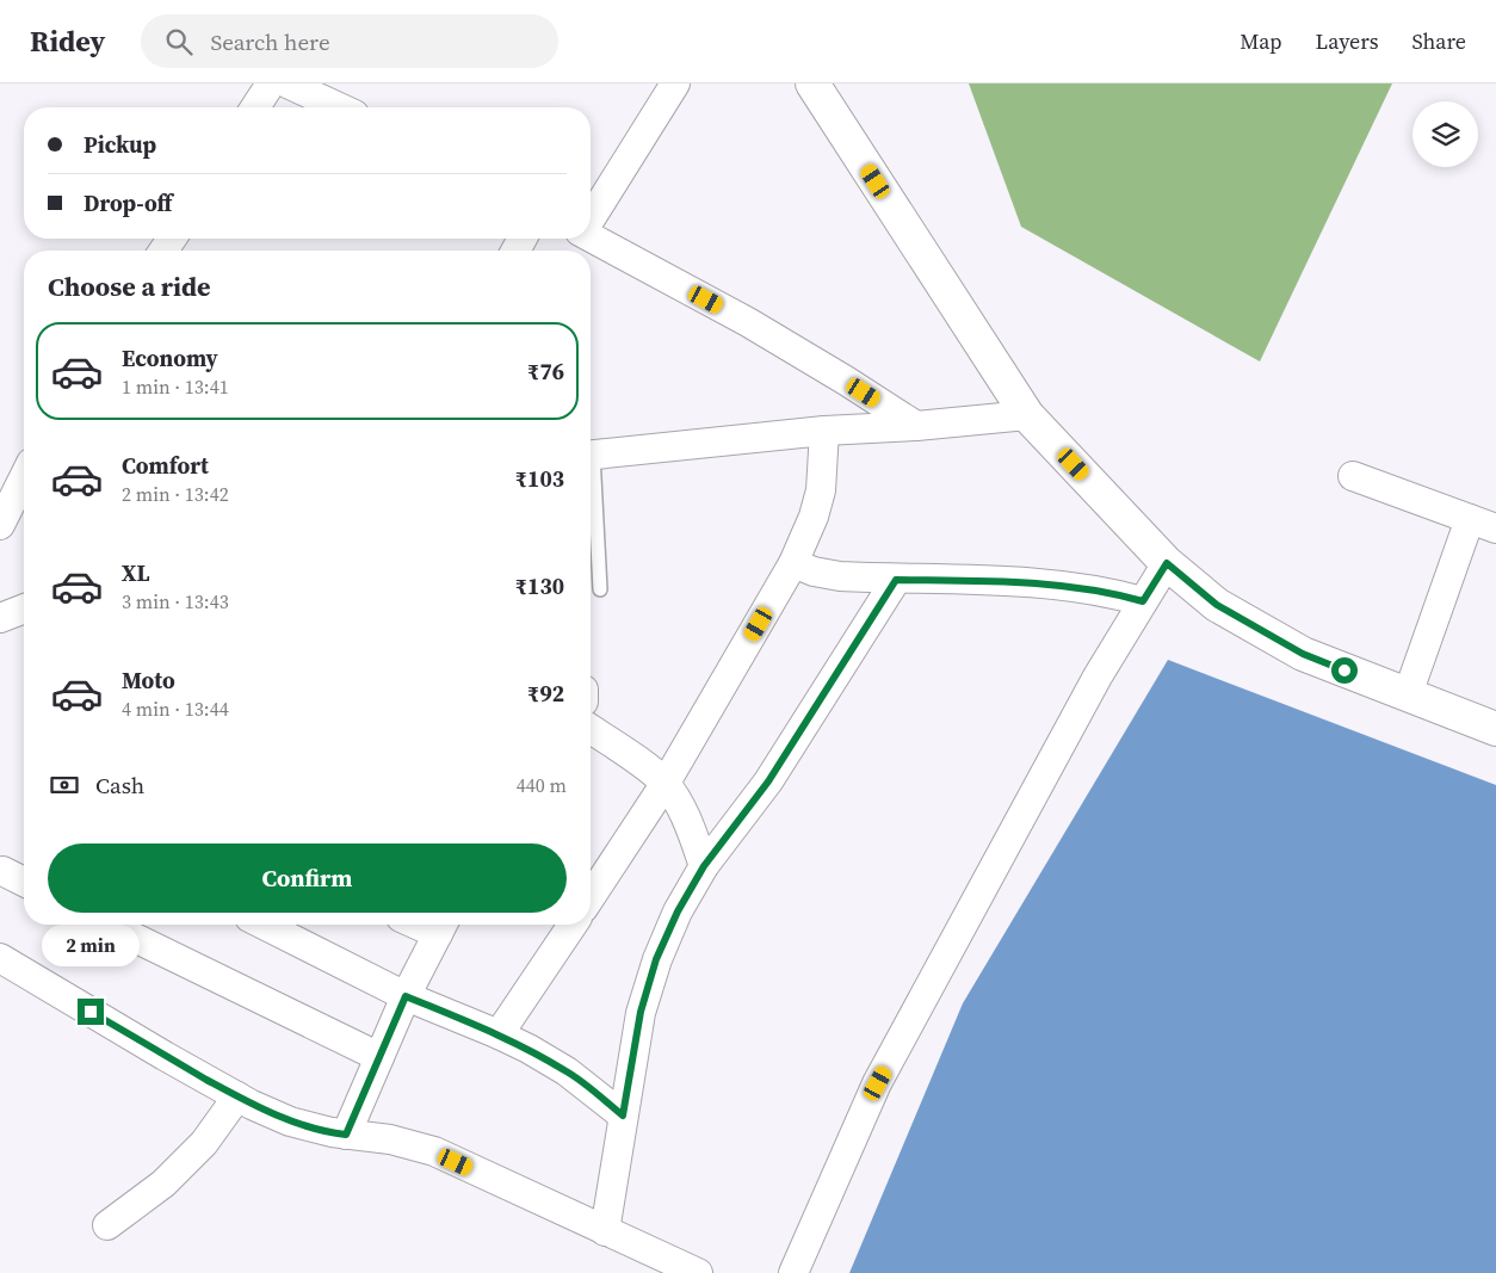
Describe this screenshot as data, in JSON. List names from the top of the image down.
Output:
{
  "page": {
    "header": "Ridey",
    "search": "Search here",
    "nav": ["Map", "Layers", "Share"],
    "banner": ["Pickup", "Drop-off"],
    "heading": "Choose a ride",
    "list": [
      {
        "name": "Economy",
        "note": "1 min · 13:41",
        "value": "₹76"
      },
      {
        "name": "Comfort",
        "note": "2 min · 13:42",
        "value": "₹103"
      },
      {
        "name": "XL",
        "note": "3 min · 13:43",
        "value": "₹130"
      },
      {
        "name": "Moto",
        "note": "4 min · 13:44",
        "value": "₹92"
      }
    ],
    "pay": ["Cash", "440 m"],
    "buttons": "Confirm",
    "bubble": "2 min"
  }
}
